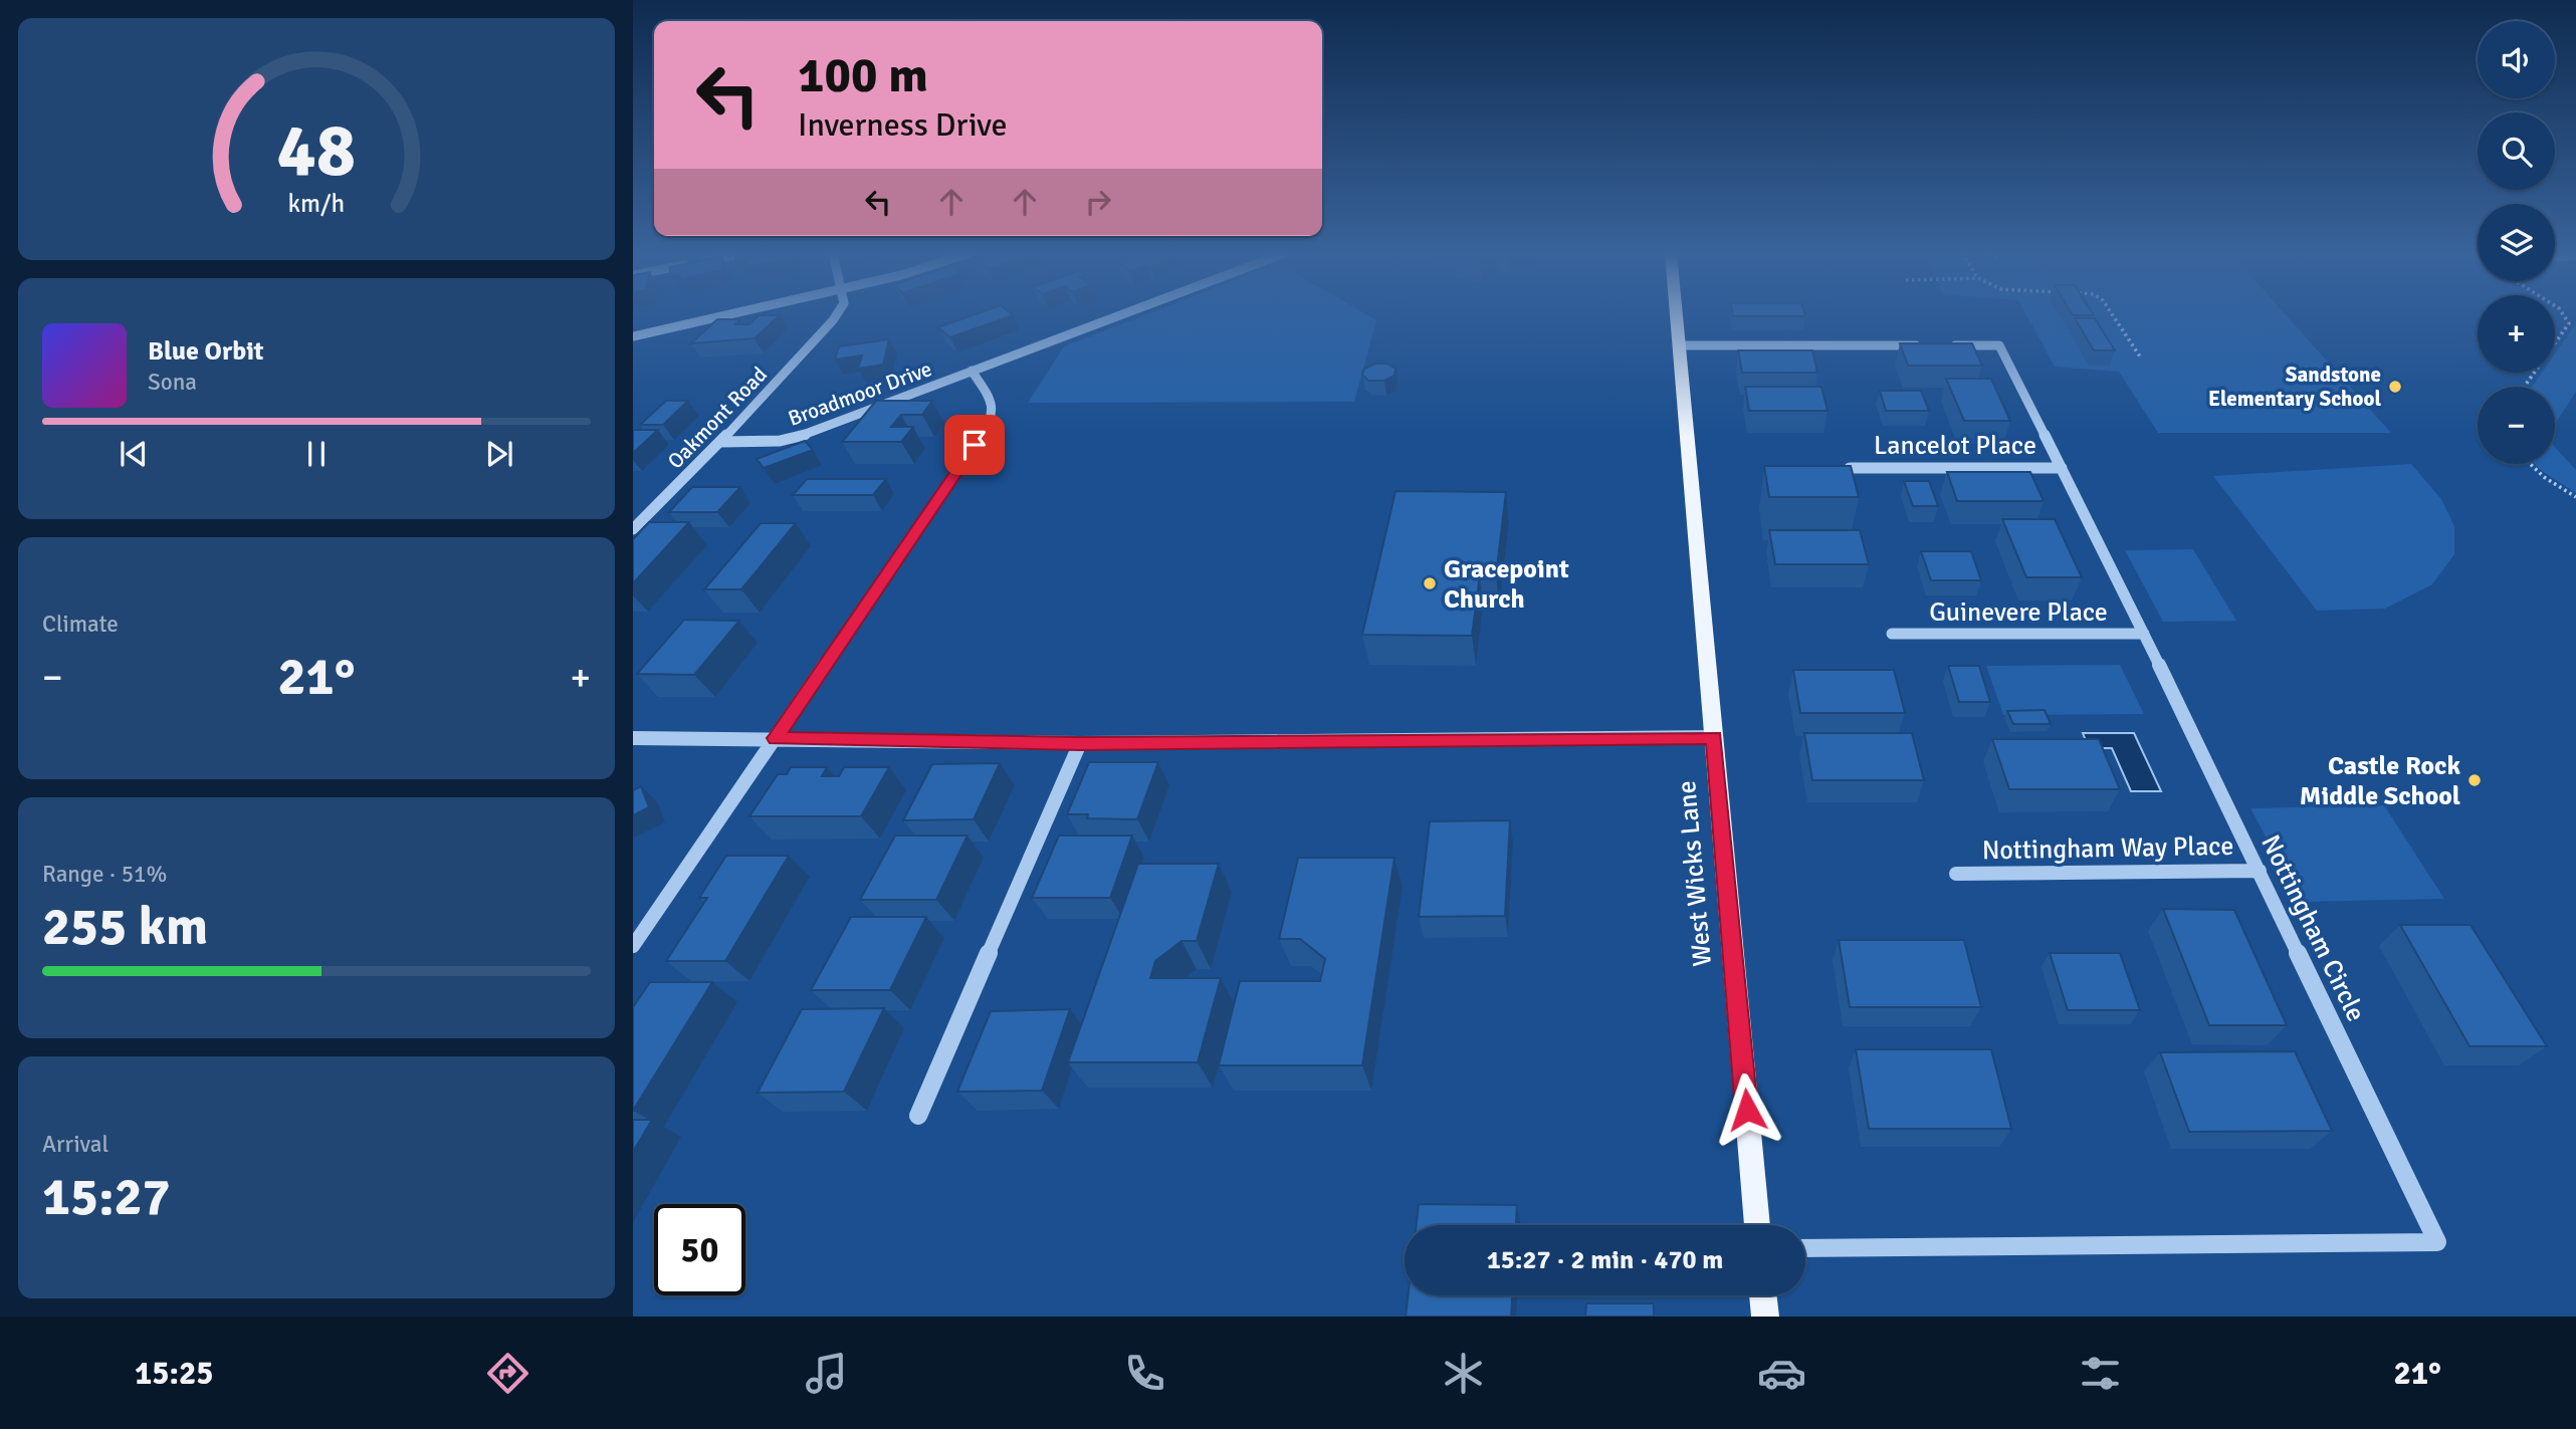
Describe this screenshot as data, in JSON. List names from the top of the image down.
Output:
{
  "streets": {
    "main road": ["West Wicks Lane"],
    "street": [
      "Broadmoor Drive",
      "Oakmont Road",
      "Lancelot Place",
      "Guinevere Place",
      "Nottingham Way Place",
      "Nottingham Circle"
    ]
  },
  "crossings": [
    ["Broadmoor Drive", "Oakmont Road"],
    ["Lancelot Place", "Nottingham Circle"],
    ["Guinevere Place", "Nottingham Circle"],
    ["Nottingham Way Place", "Nottingham Circle"],
    ["West Wicks Lane", "Nottingham Circle"]
  ],
  "places": ["Sandstone Elementary School", "Gracepoint Church", "Castle Rock Middle School"],
  "page": {
    "map_buttons": ["+", "−"],
    "turn": ["100 m", "Inverness Drive"],
    "song": ["Blue Orbit", "Sona"],
    "tile": [
      "Climate",
      ["Range · 51%", "255 km"],
      ["Arrival", "15:27"]
    ],
    "heat": ["−", "21°", "+"],
    "limit": "50",
    "trip": "15:27 · 2 min · 470 m",
    "tabs": ["15:25", "21°"],
    "gauge": ["48", "km/h"]
  }
}
